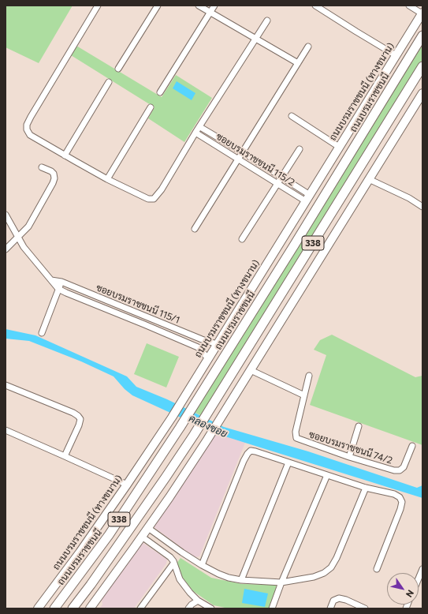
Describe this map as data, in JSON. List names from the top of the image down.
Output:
{
  "streets": {
    "highway": ["ถนนบรมราชชนนี", "338"],
    "main road": ["ถนนบรมราชชนนี (ทางขนาน)"],
    "street": ["ซอยบรมราชชนนี 115/2", "ซอยบรมราชชนนี 115/1", "ซอยบรมราชชนนี 74/2"]
  },
  "crossings": [
    ["ถนนบรมราชชนนี (ทางขนาน)", "ซอยบรมราชชนนี 115/2"],
    ["ถนนบรมราชชนนี (ทางขนาน)", "ซอยบรมราชชนนี 115/1"]
  ],
  "water": ["คลองซอย"],
  "north": "bottom right"
}
